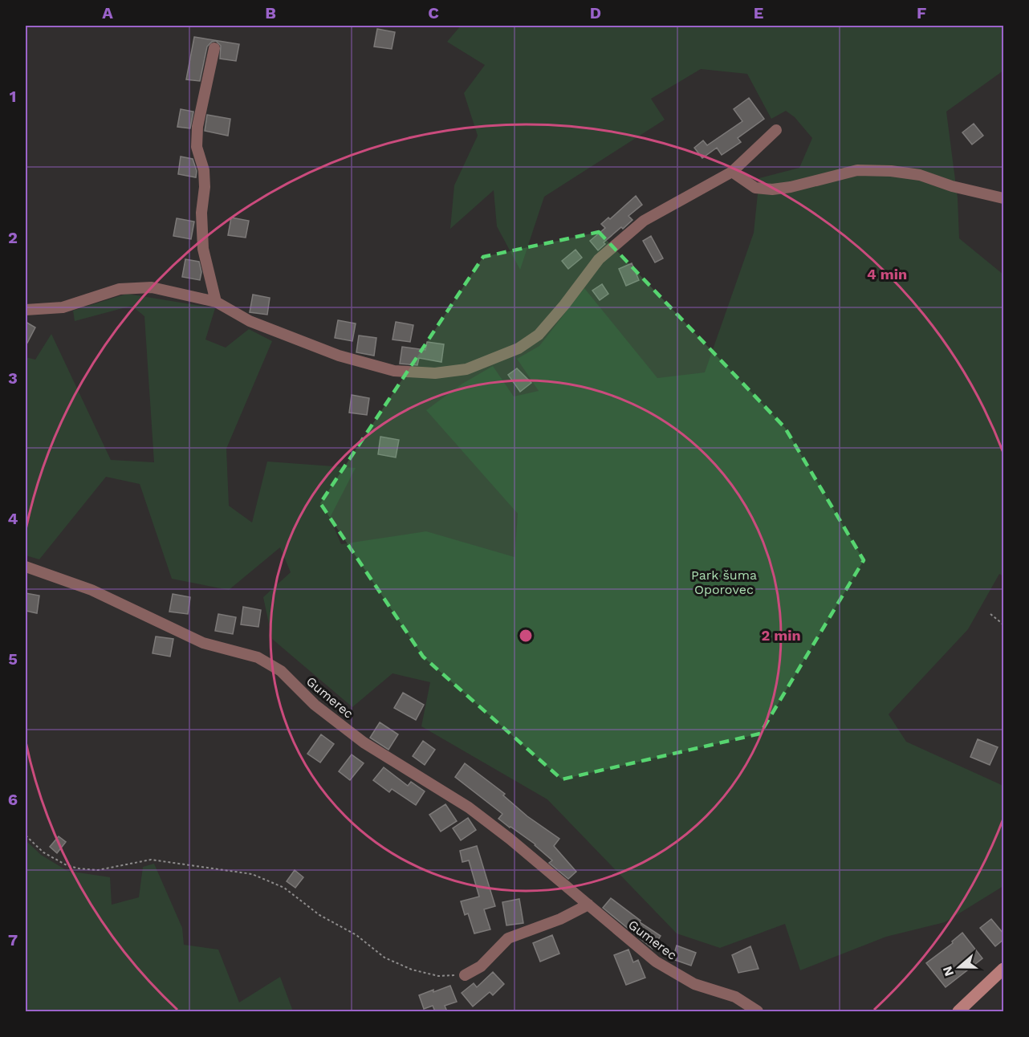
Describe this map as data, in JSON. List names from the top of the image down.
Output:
{
  "streets": {
    "street": ["Gumerec"]
  },
  "parks": ["Park šuma Oporovec"],
  "north": "left",
  "grid": {
    "columns": [
      "A",
      "B",
      "C",
      "D",
      "E",
      "F"
    ],
    "rows": [
      "1",
      "2",
      "3",
      "4",
      "5",
      "6",
      "7"
    ]
  },
  "rings": ["4 min", "2 min"]
}
